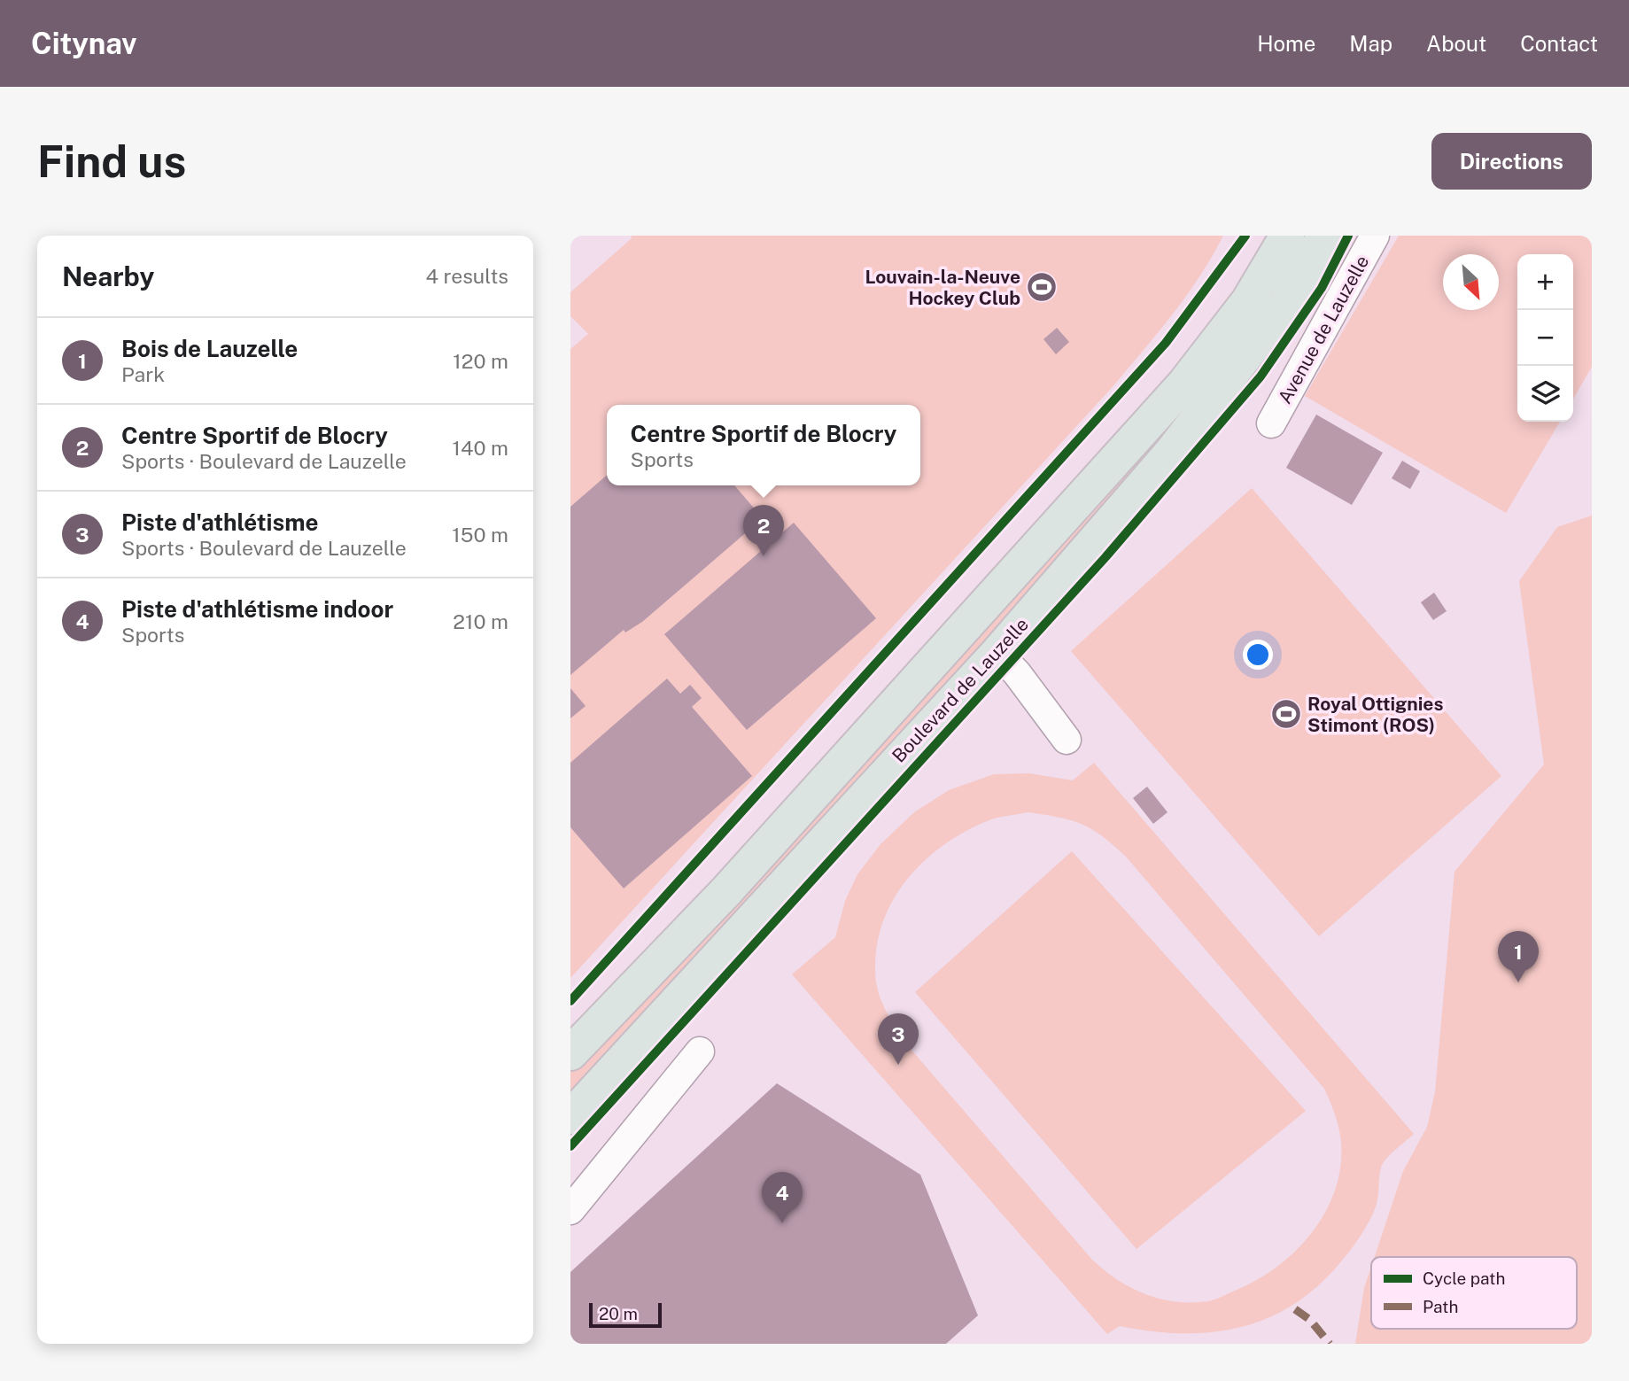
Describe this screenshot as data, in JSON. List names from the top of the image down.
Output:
{
  "streets": {
    "main road": ["Boulevard de Lauzelle"],
    "street": ["Avenue de Lauzelle"]
  },
  "places": {
    "sports": ["Louvain-la-Neuve Hockey Club", "Royal Ottignies Stimont (ROS)"]
  },
  "legend": ["Cycle path", "Path"],
  "scale_bar": "20 m",
  "north": "bottom right",
  "page": {
    "header": "Citynav",
    "nav": [
      "Home",
      "Map",
      "About",
      "Contact"
    ],
    "buttons": "Directions",
    "title": "Find us",
    "heading": ["Nearby", "4 results"],
    "map_buttons": ["+", "−"],
    "list": [
      {
        "mark": "1",
        "name": "Bois de Lauzelle",
        "note": "Park",
        "value": "120 m"
      },
      {
        "mark": "2",
        "name": "Centre Sportif de Blocry",
        "note": "Sports · Boulevard de Lauzelle",
        "value": "140 m"
      },
      {
        "mark": "3",
        "name": "Piste d'athlétisme",
        "note": "Sports · Boulevard de Lauzelle",
        "value": "150 m"
      },
      {
        "mark": "4",
        "name": "Piste d'athlétisme indoor",
        "note": "Sports",
        "value": "210 m"
      }
    ],
    "popup": ["Centre Sportif de Blocry", "Sports"],
    "pins": [
      "2",
      "1",
      "3",
      "4"
    ],
    "scale": "20 m"
  }
}
